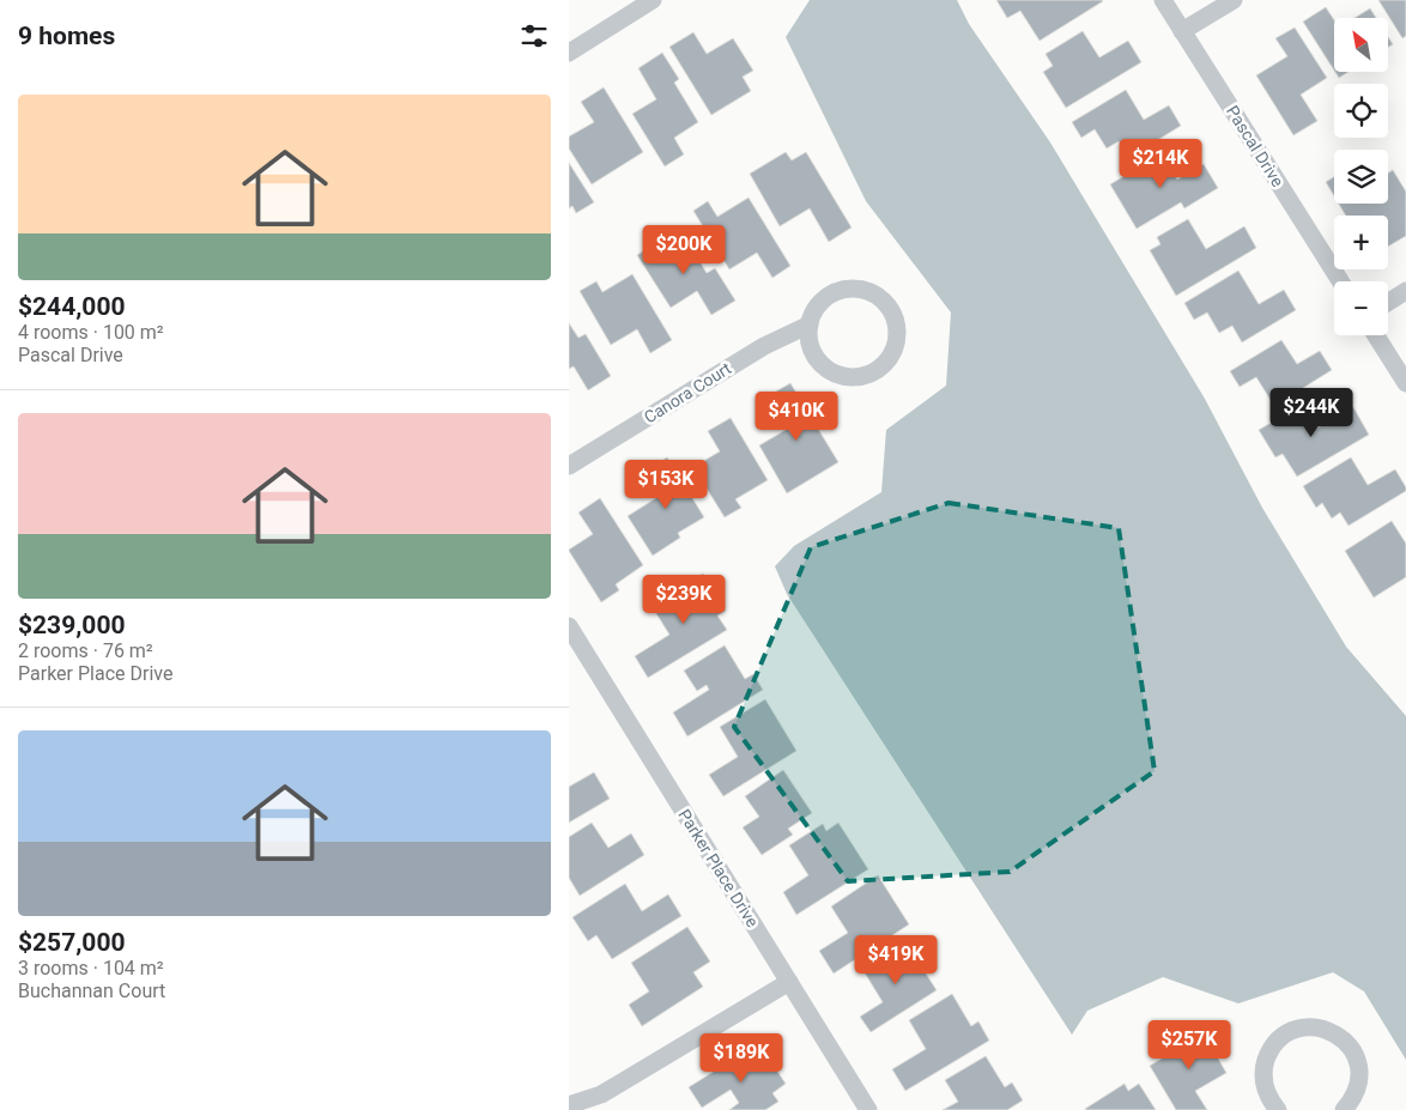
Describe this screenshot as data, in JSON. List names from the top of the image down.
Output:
{
  "streets": {
    "street": ["Pascal Drive", "Canora Court", "Parker Place Drive"]
  },
  "north": "top left",
  "page": {
    "heading": "9 homes",
    "map_buttons": ["+", "−"],
    "list": [
      {
        "name": "$244,000",
        "note": "4 rooms · 100 m² · Pascal Drive"
      },
      {
        "name": "$239,000",
        "note": "2 rooms · 76 m² · Parker Place Drive"
      },
      {
        "name": "$257,000",
        "note": "3 rooms · 104 m² · Buchannan Court"
      }
    ],
    "price": [
      "$214K",
      "$200K",
      "$244K",
      "$410K",
      "$153K",
      "$239K",
      "$419K",
      "$257K",
      "$189K"
    ]
  }
}
